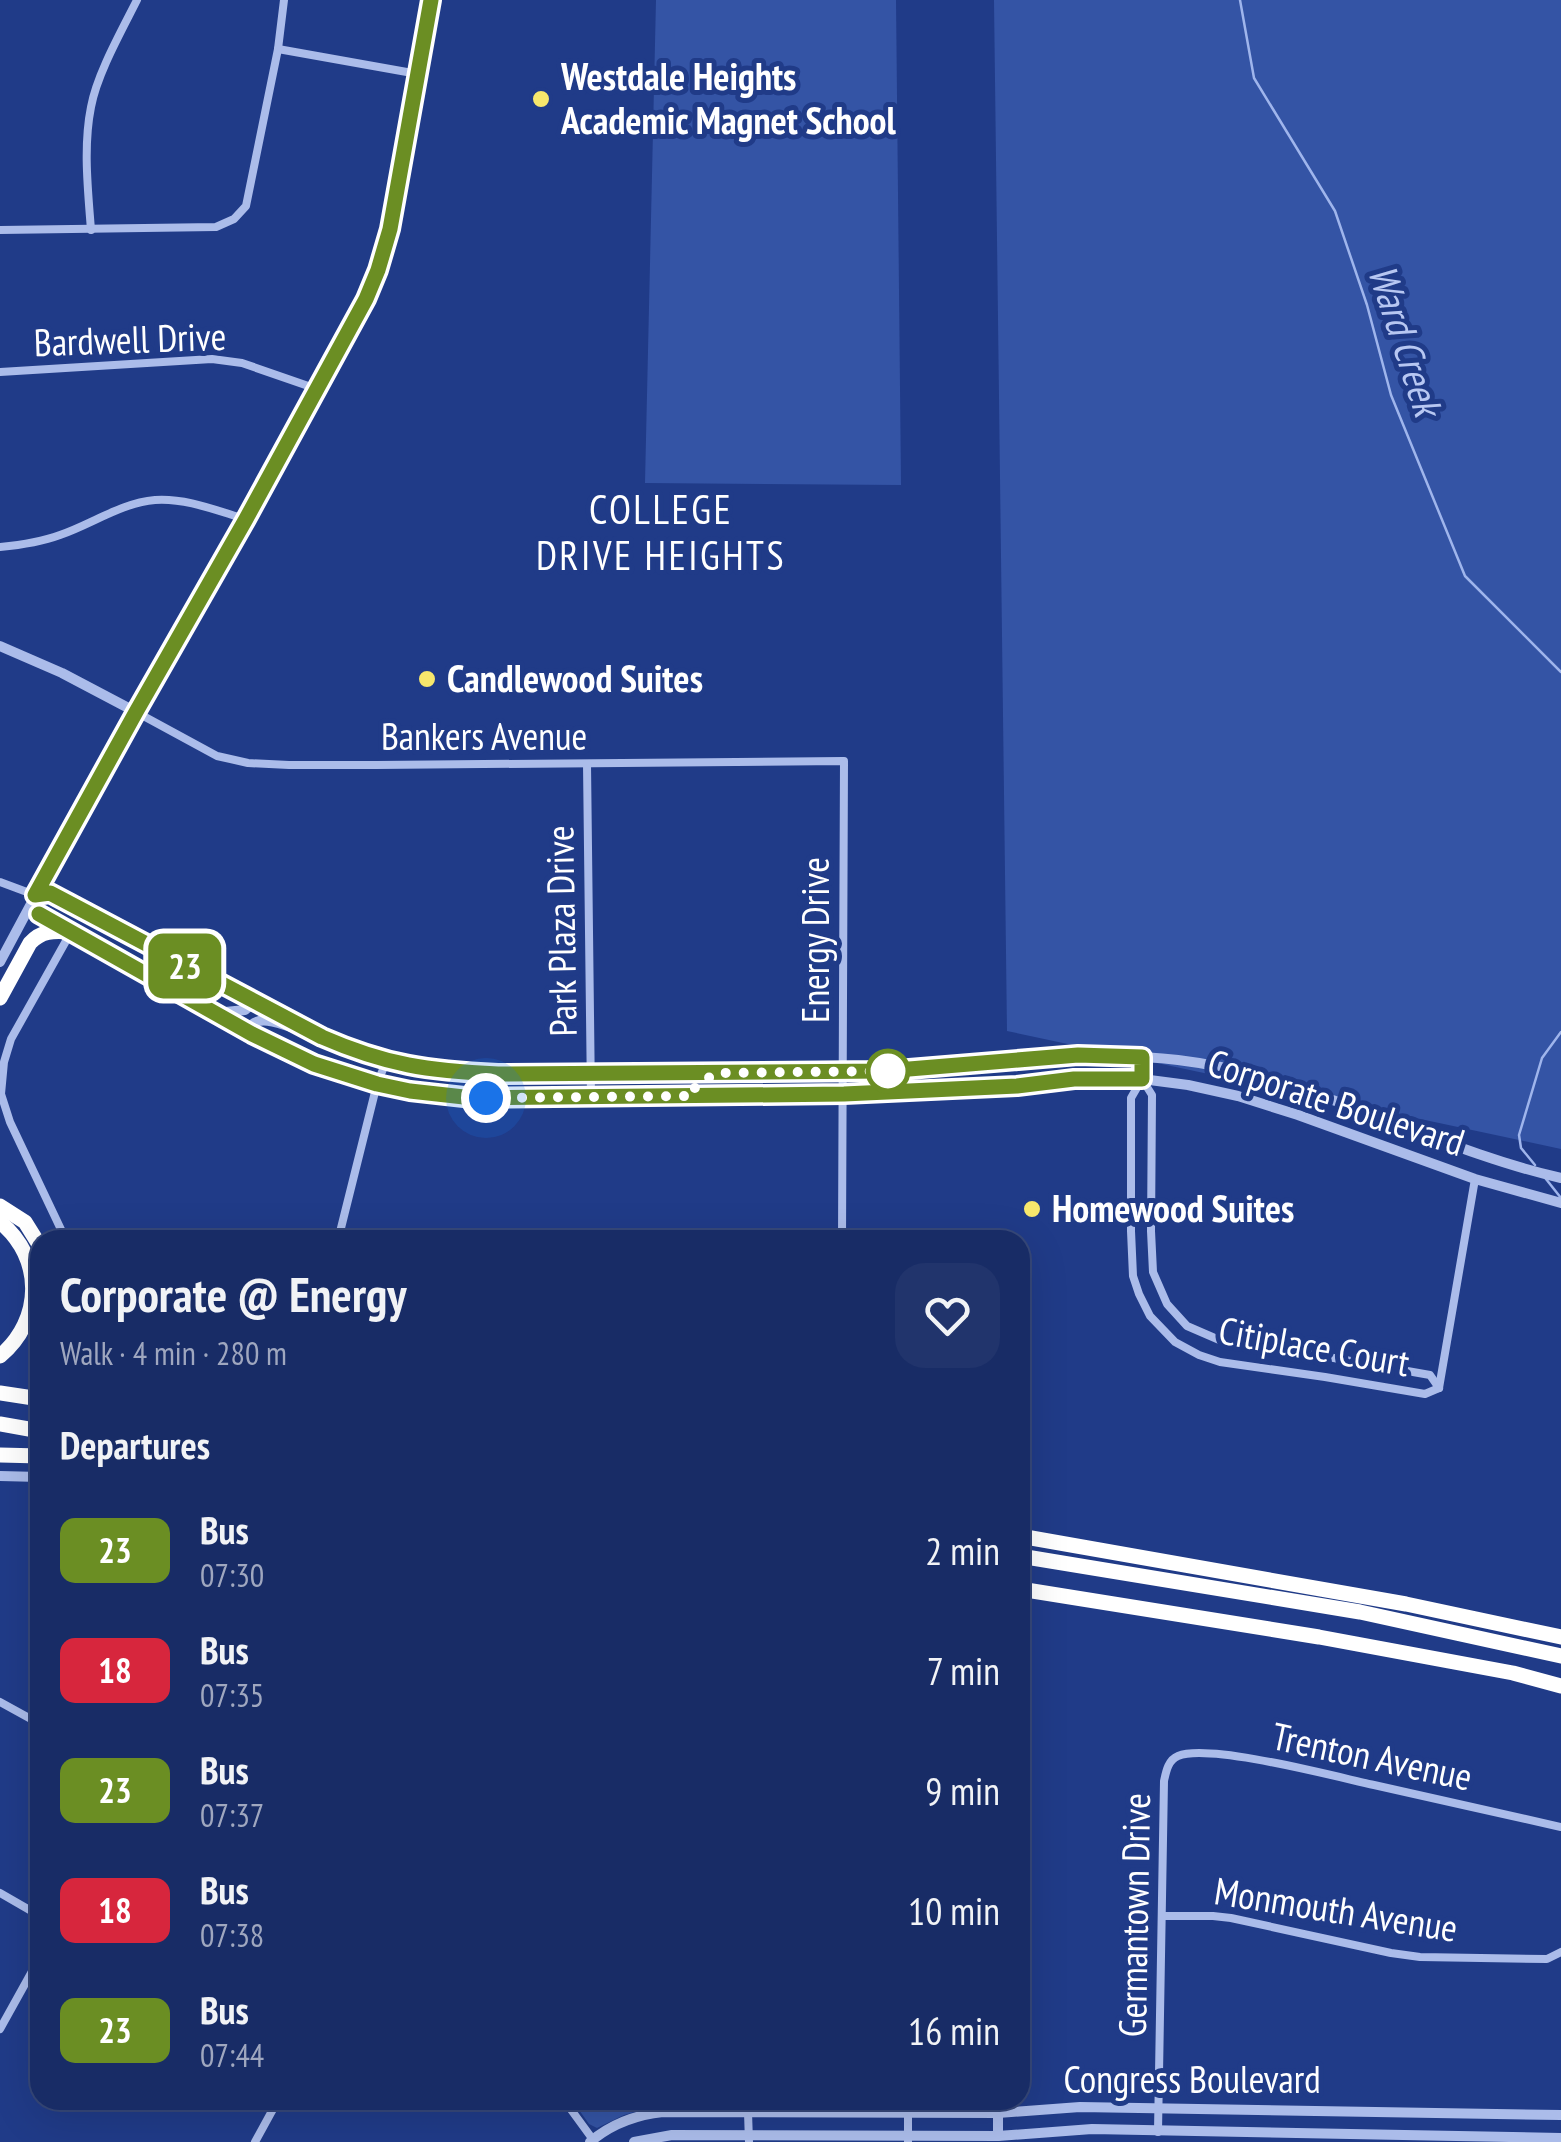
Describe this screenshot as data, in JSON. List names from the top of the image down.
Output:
{
  "streets": {
    "street": [
      "Bardwell Drive",
      "Bankers Avenue",
      "Park Plaza Drive",
      "Energy Drive",
      "Corporate Boulevard",
      "Citiplace Court",
      "Trenton Avenue",
      "Monmouth Avenue",
      "Germantown Drive",
      "Congress Boulevard"
    ]
  },
  "crossings": [
    ["Bankers Avenue", "Park Plaza Drive"],
    ["Bankers Avenue", "Energy Drive"],
    ["Park Plaza Drive", "Corporate Boulevard"],
    ["Energy Drive", "Corporate Boulevard"],
    ["Corporate Boulevard", "Citiplace Court"],
    ["Trenton Avenue", "Germantown Drive"],
    ["Monmouth Avenue", "Germantown Drive"],
    ["Germantown Drive", "Congress Boulevard"]
  ],
  "districts": ["COLLEGE DRIVE HEIGHTS"],
  "water": ["Ward Creek"],
  "places": ["Westdale Heights Academic Magnet School", "Candlewood Suites", "Homewood Suites"],
  "lines": ["bus line 23"],
  "page": {
    "on_map": "23",
    "heading": [
      ["Corporate @ Energy", "Walk · 4 min · 280 m"],
      "Departures"
    ],
    "list": [
      {
        "mark": "23",
        "name": "Bus",
        "note": "07:30",
        "value": "2 min"
      },
      {
        "mark": "18",
        "name": "Bus",
        "note": "07:35",
        "value": "7 min"
      },
      {
        "mark": "23",
        "name": "Bus",
        "note": "07:37",
        "value": "9 min"
      },
      {
        "mark": "18",
        "name": "Bus",
        "note": "07:38",
        "value": "10 min"
      },
      {
        "mark": "23",
        "name": "Bus",
        "note": "07:44",
        "value": "16 min"
      }
    ]
  }
}
